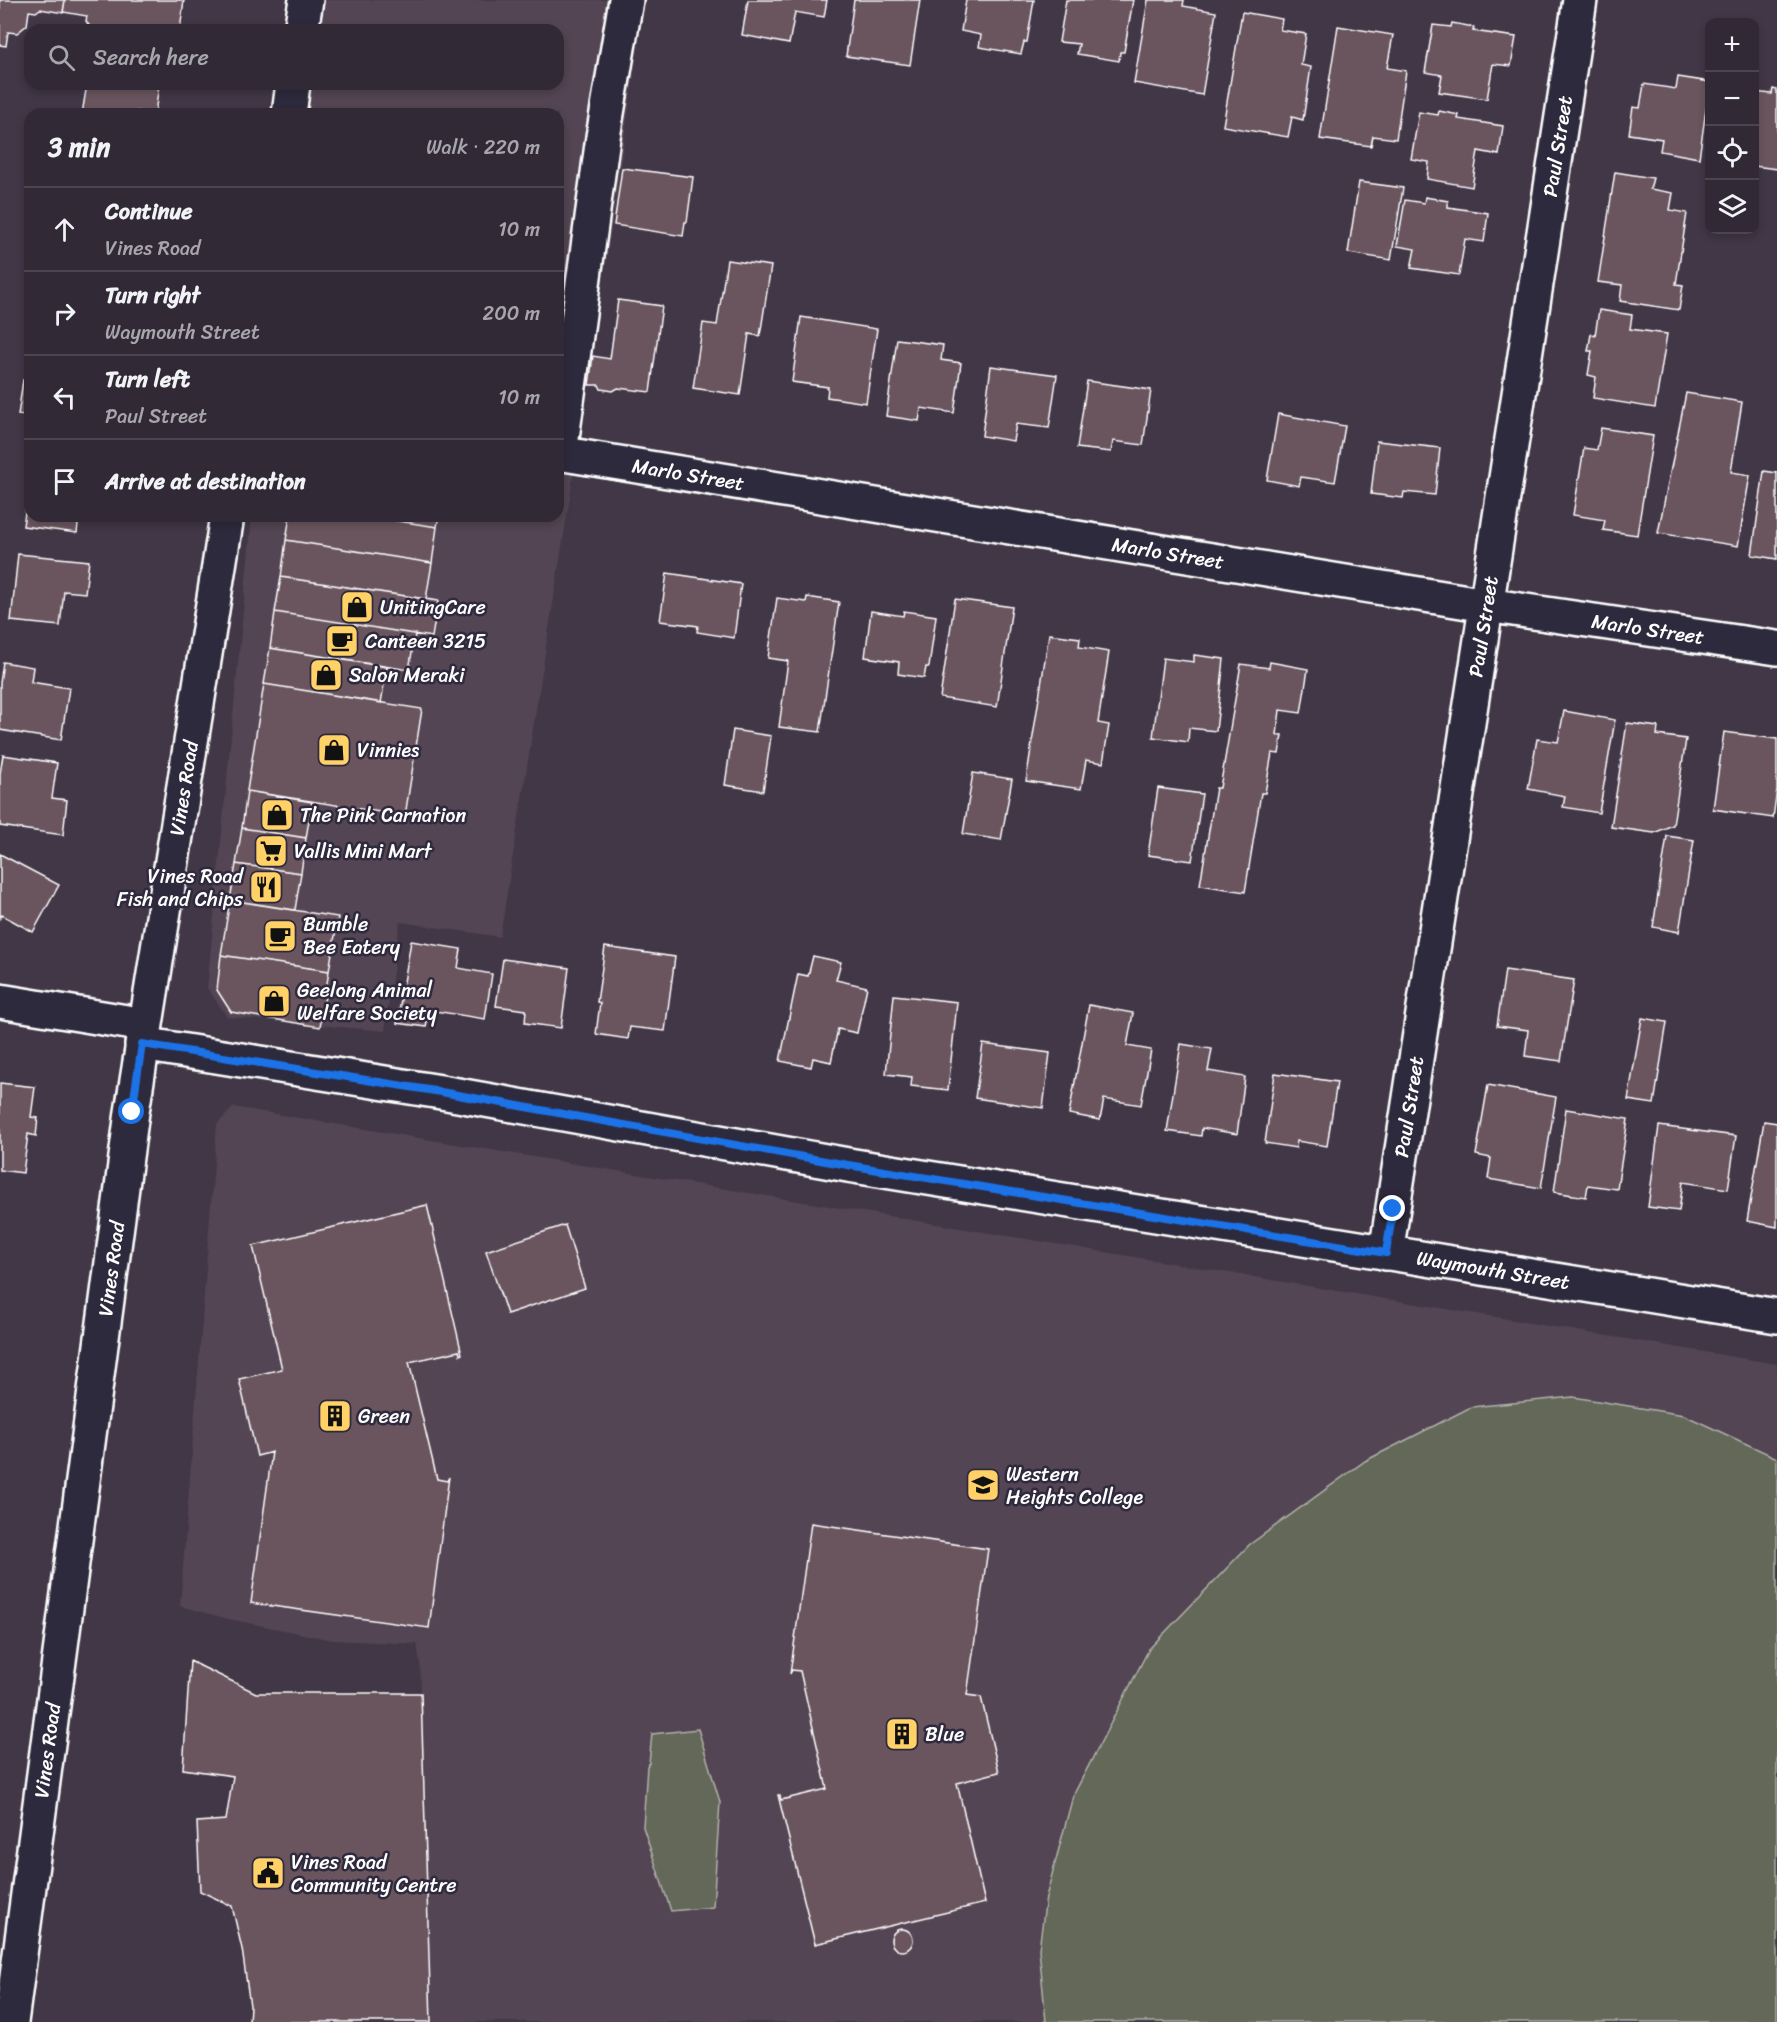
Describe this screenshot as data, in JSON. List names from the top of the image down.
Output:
{
  "streets": {
    "street": [
      "Paul Street",
      "Marlo Street",
      "Vines Road",
      "Waymouth Street"
    ]
  },
  "crossings": [
    ["Paul Street", "Marlo Street"],
    ["Paul Street", "Waymouth Street"],
    ["Vines Road", "Waymouth Street"]
  ],
  "places": {
    "shop": [
      "UnitingCare",
      "Salon Meraki",
      "Vinnies",
      "The Pink Carnation",
      "Geelong Animal Welfare Society"
    ],
    "cafe": ["Canteen 3215", "Bumble Bee Eatery"],
    "supermarket": ["Vallis Mini Mart"],
    "restaurant": ["Vines Road Fish and Chips"],
    "building": ["Green", "Blue"],
    "school or university": ["Western Heights College"],
    "public building": ["Vines Road Community Centre"]
  },
  "page": {
    "map_buttons": ["+", "−"],
    "search": "Search here",
    "heading": ["3 min", "Walk · 220 m"],
    "list": [
      ["Continue", "Vines Road", "10 m"],
      ["Turn right", "Waymouth Street", "200 m"],
      ["Turn left", "Paul Street", "10 m"],
      "Arrive at destination"
    ]
  }
}
